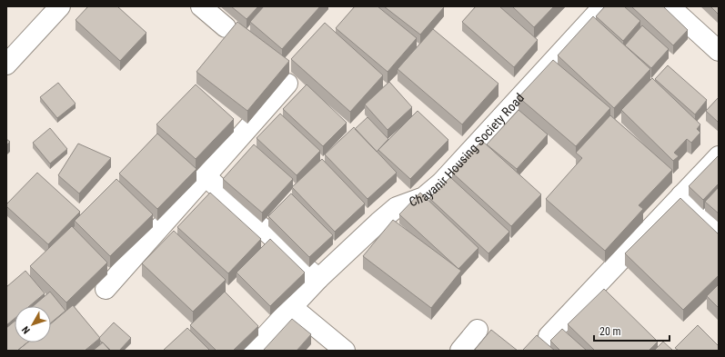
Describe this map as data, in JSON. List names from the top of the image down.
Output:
{
  "streets": {
    "street": ["Chayanir Housing Society Road"]
  },
  "scale_bar": "20 m",
  "north": "bottom left"
}
